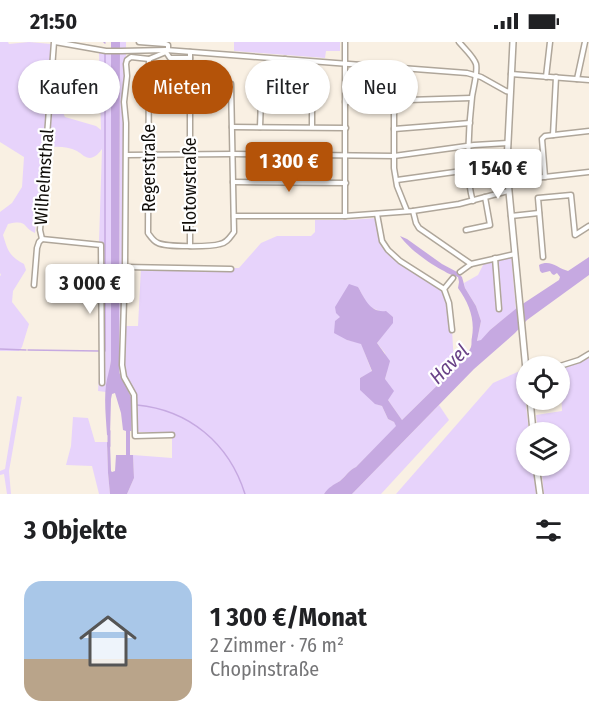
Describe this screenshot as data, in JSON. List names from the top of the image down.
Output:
{
  "streets": {
    "street": ["Regerstraße", "Wilhelmsthal", "Flotowstraße"]
  },
  "crossings": [
    ["Regerstraße", "Flotowstraße"]
  ],
  "water": ["Havel"],
  "page": {
    "status": "21:50",
    "chip": [
      "Kaufen",
      "Mieten",
      "Filter",
      "Neu"
    ],
    "price": ["1 300 €", "1 540 €", "3 000 €"],
    "heading": "3 Objekte",
    "list": [
      {
        "name": "1 300 €/Monat",
        "note": "2 Zimmer · 76 m² · Chopinstraße"
      }
    ]
  }
}
